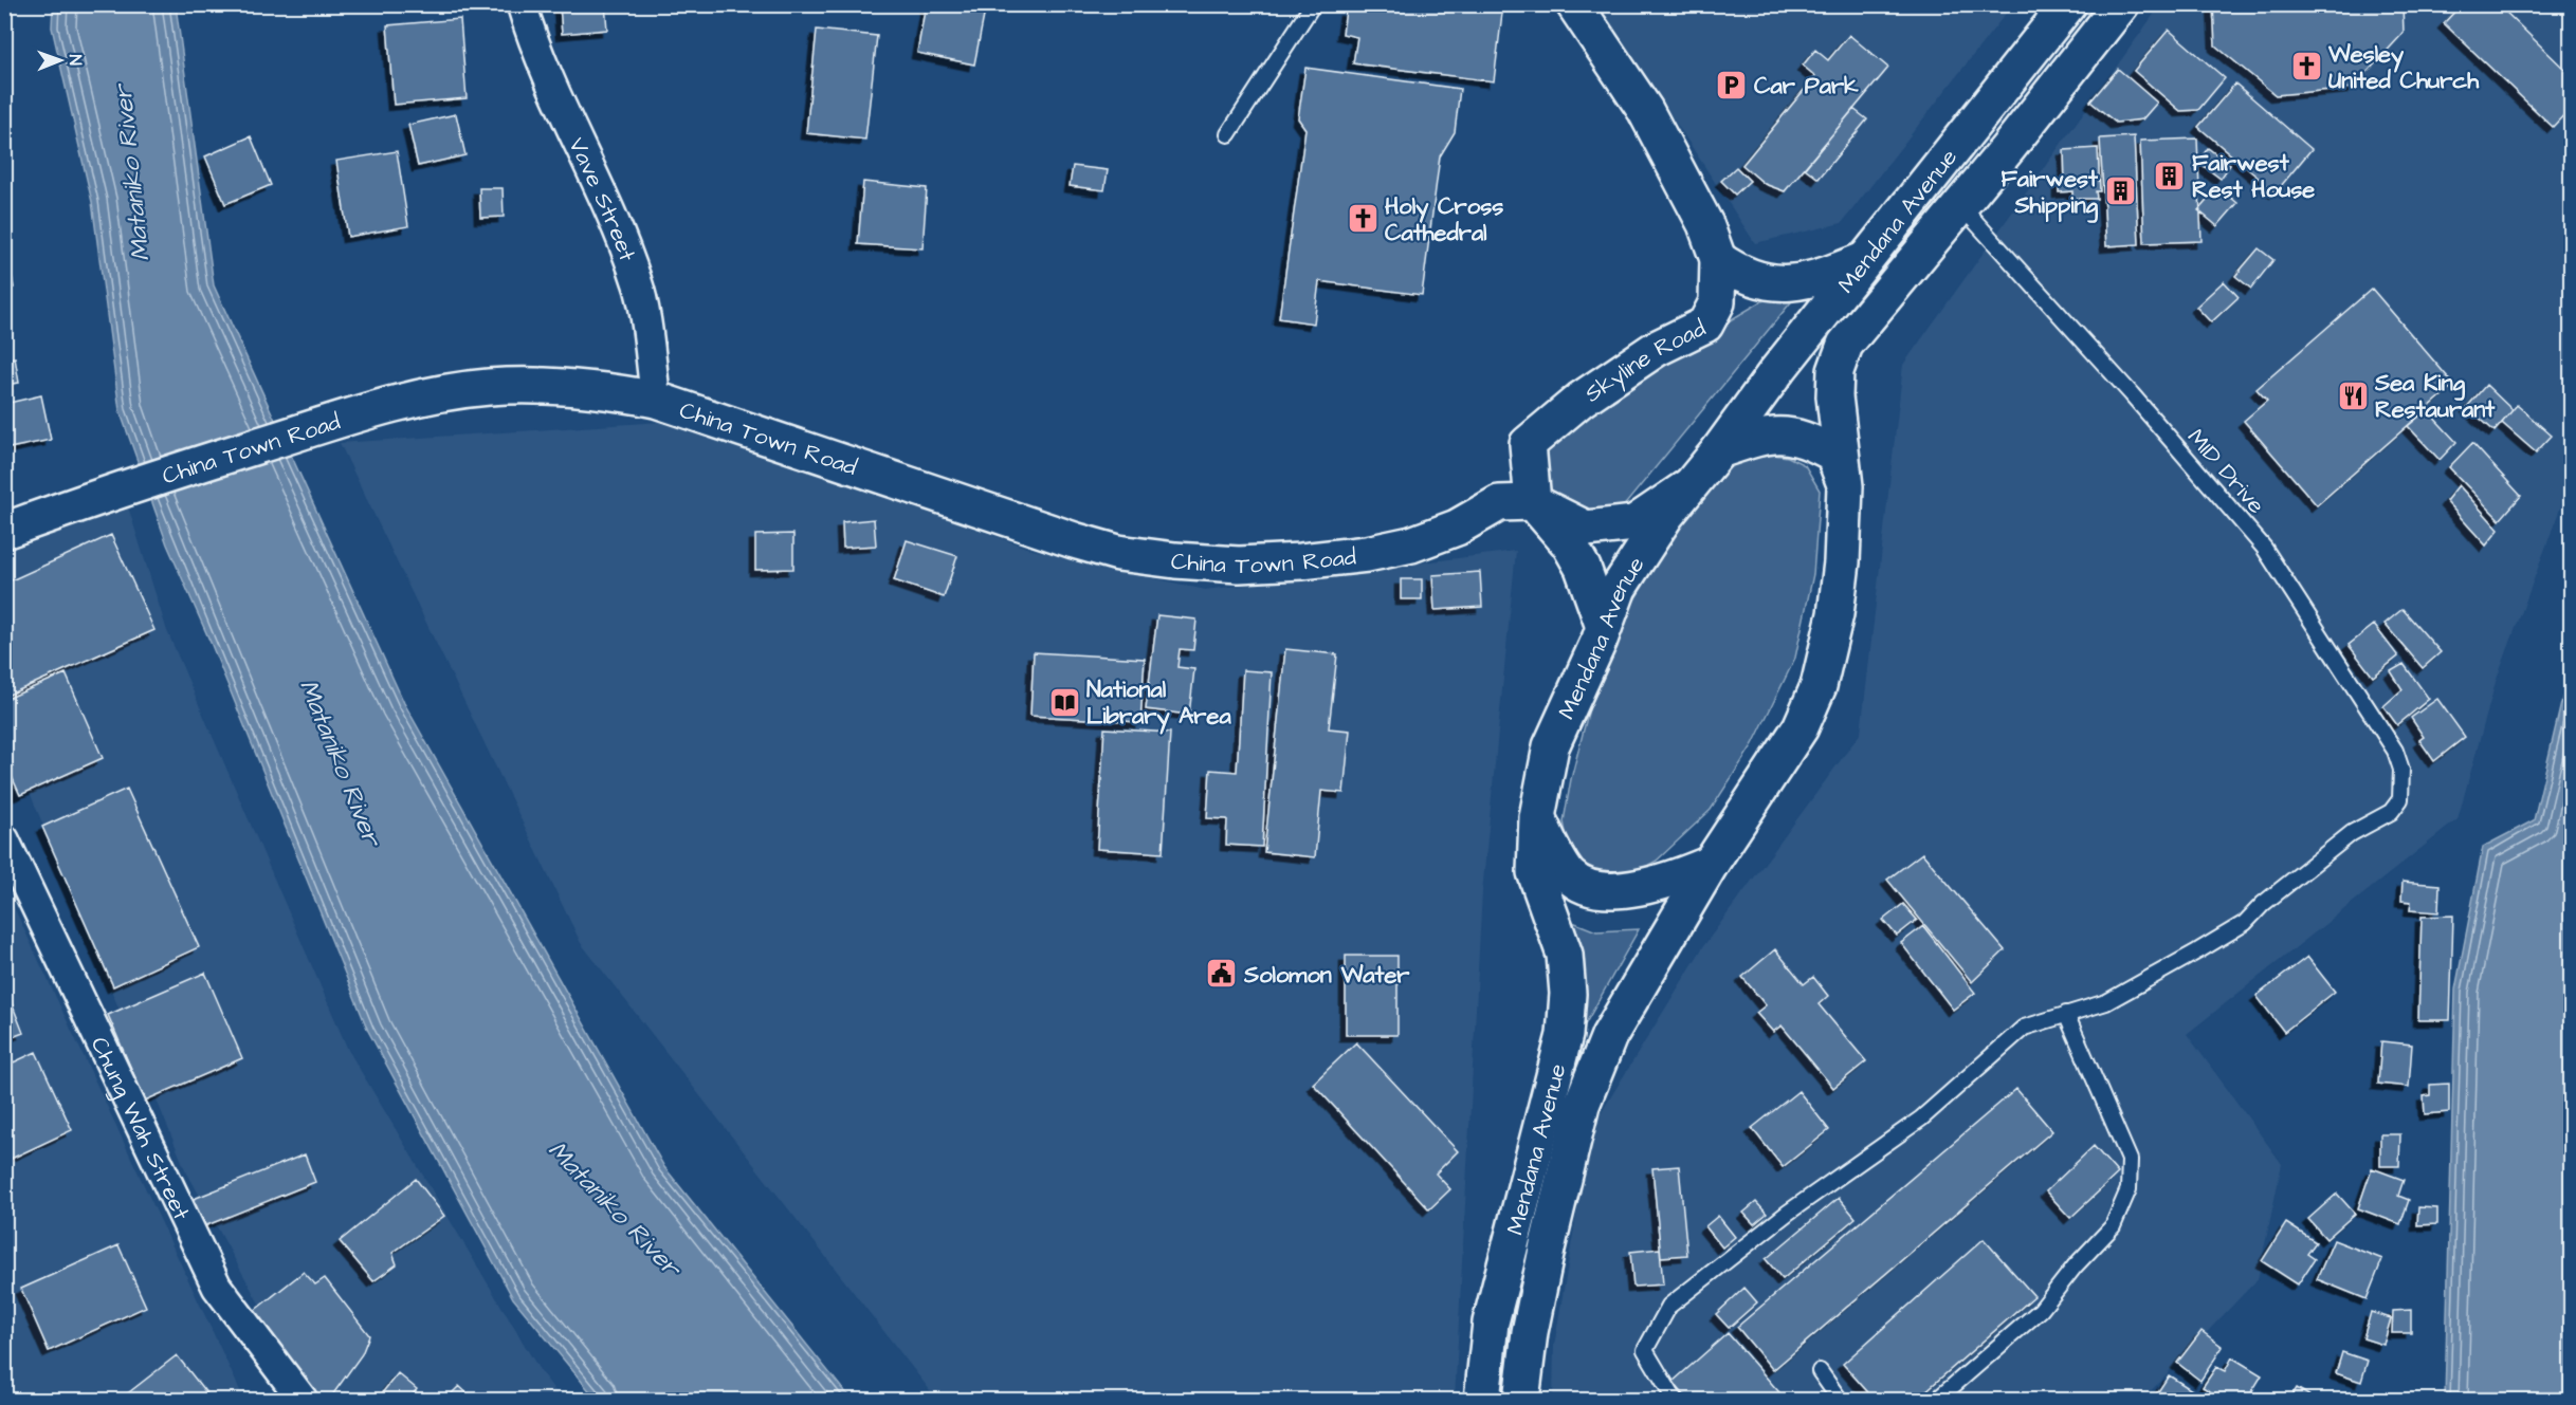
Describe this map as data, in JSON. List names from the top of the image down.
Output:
{
  "streets": {
    "main road": ["Mendana Avenue", "Skyline Road", "China Town Road"],
    "street": ["Vave Street", "Chung Wah Street"],
    "lane": ["MID Drive"]
  },
  "crossings": [
    ["Vave Street", "China Town Road"],
    ["Mendana Avenue", "MID Drive"],
    ["Skyline Road", "China Town Road"]
  ],
  "water": ["Mataniko River"],
  "places": {
    "church": ["Wesley United Church", "Holy Cross Cathedral"],
    "parking": ["Car Park"],
    "building": ["Fairwest Rest House", "Fairwest Shipping"],
    "restaurant": ["Sea King Restaurant"],
    "library": ["National Library Area"],
    "public building": ["Solomon Water"]
  },
  "north": "right"
}
